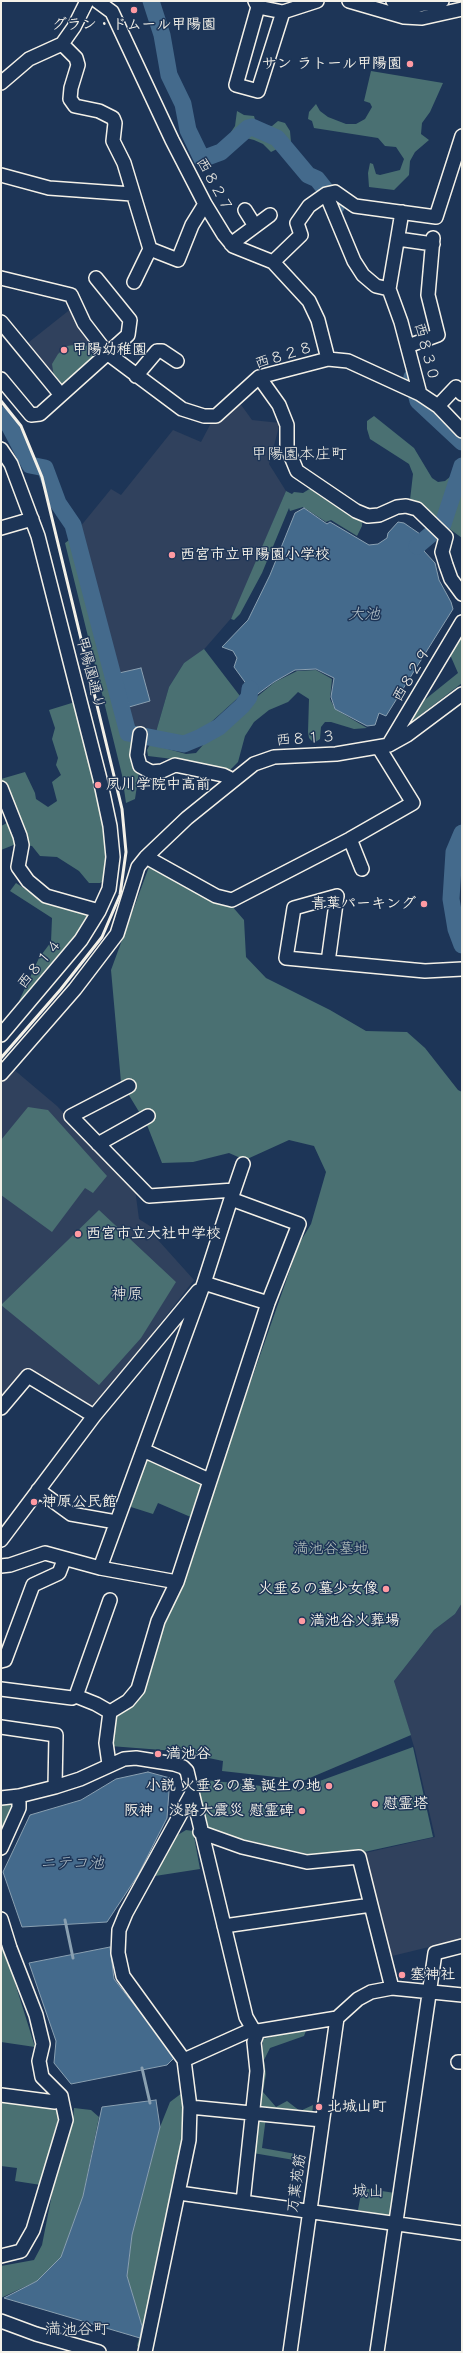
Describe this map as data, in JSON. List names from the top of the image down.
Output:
{
  "streets": {
    "street": [
      "西８２７",
      "西８３０",
      "西８２８",
      "甲陽園通り",
      "西８２９",
      "西８１３",
      "西８１４",
      "万葉苑筋"
    ]
  },
  "crossings": [
    ["西８３０", "西８２８"],
    ["甲陽園通り", "西８１４"],
    ["西８２９", "西８１３"]
  ],
  "districts": [
    "甲陽園本庄町",
    "神原",
    "城山",
    "満池谷町"
  ],
  "water": ["大池", "ニテコ池"],
  "parks": ["満池谷墓地"],
  "places": [
    "グラン・ドムール甲陽園",
    "サン ラトール甲陽園",
    "甲陽幼稚園",
    "西宮市立甲陽園小学校",
    "夙川学院中高前",
    "青葉パーキング",
    "西宮市立大社中学校",
    "神原公民館",
    "火垂るの墓少女像",
    "満池谷火葬場",
    "満池谷",
    "小説 火垂るの墓 誕生の地",
    "慰霊塔",
    "阪神・淡路大震災 慰霊碑",
    "塞神社",
    "北城山町"
  ]
}
